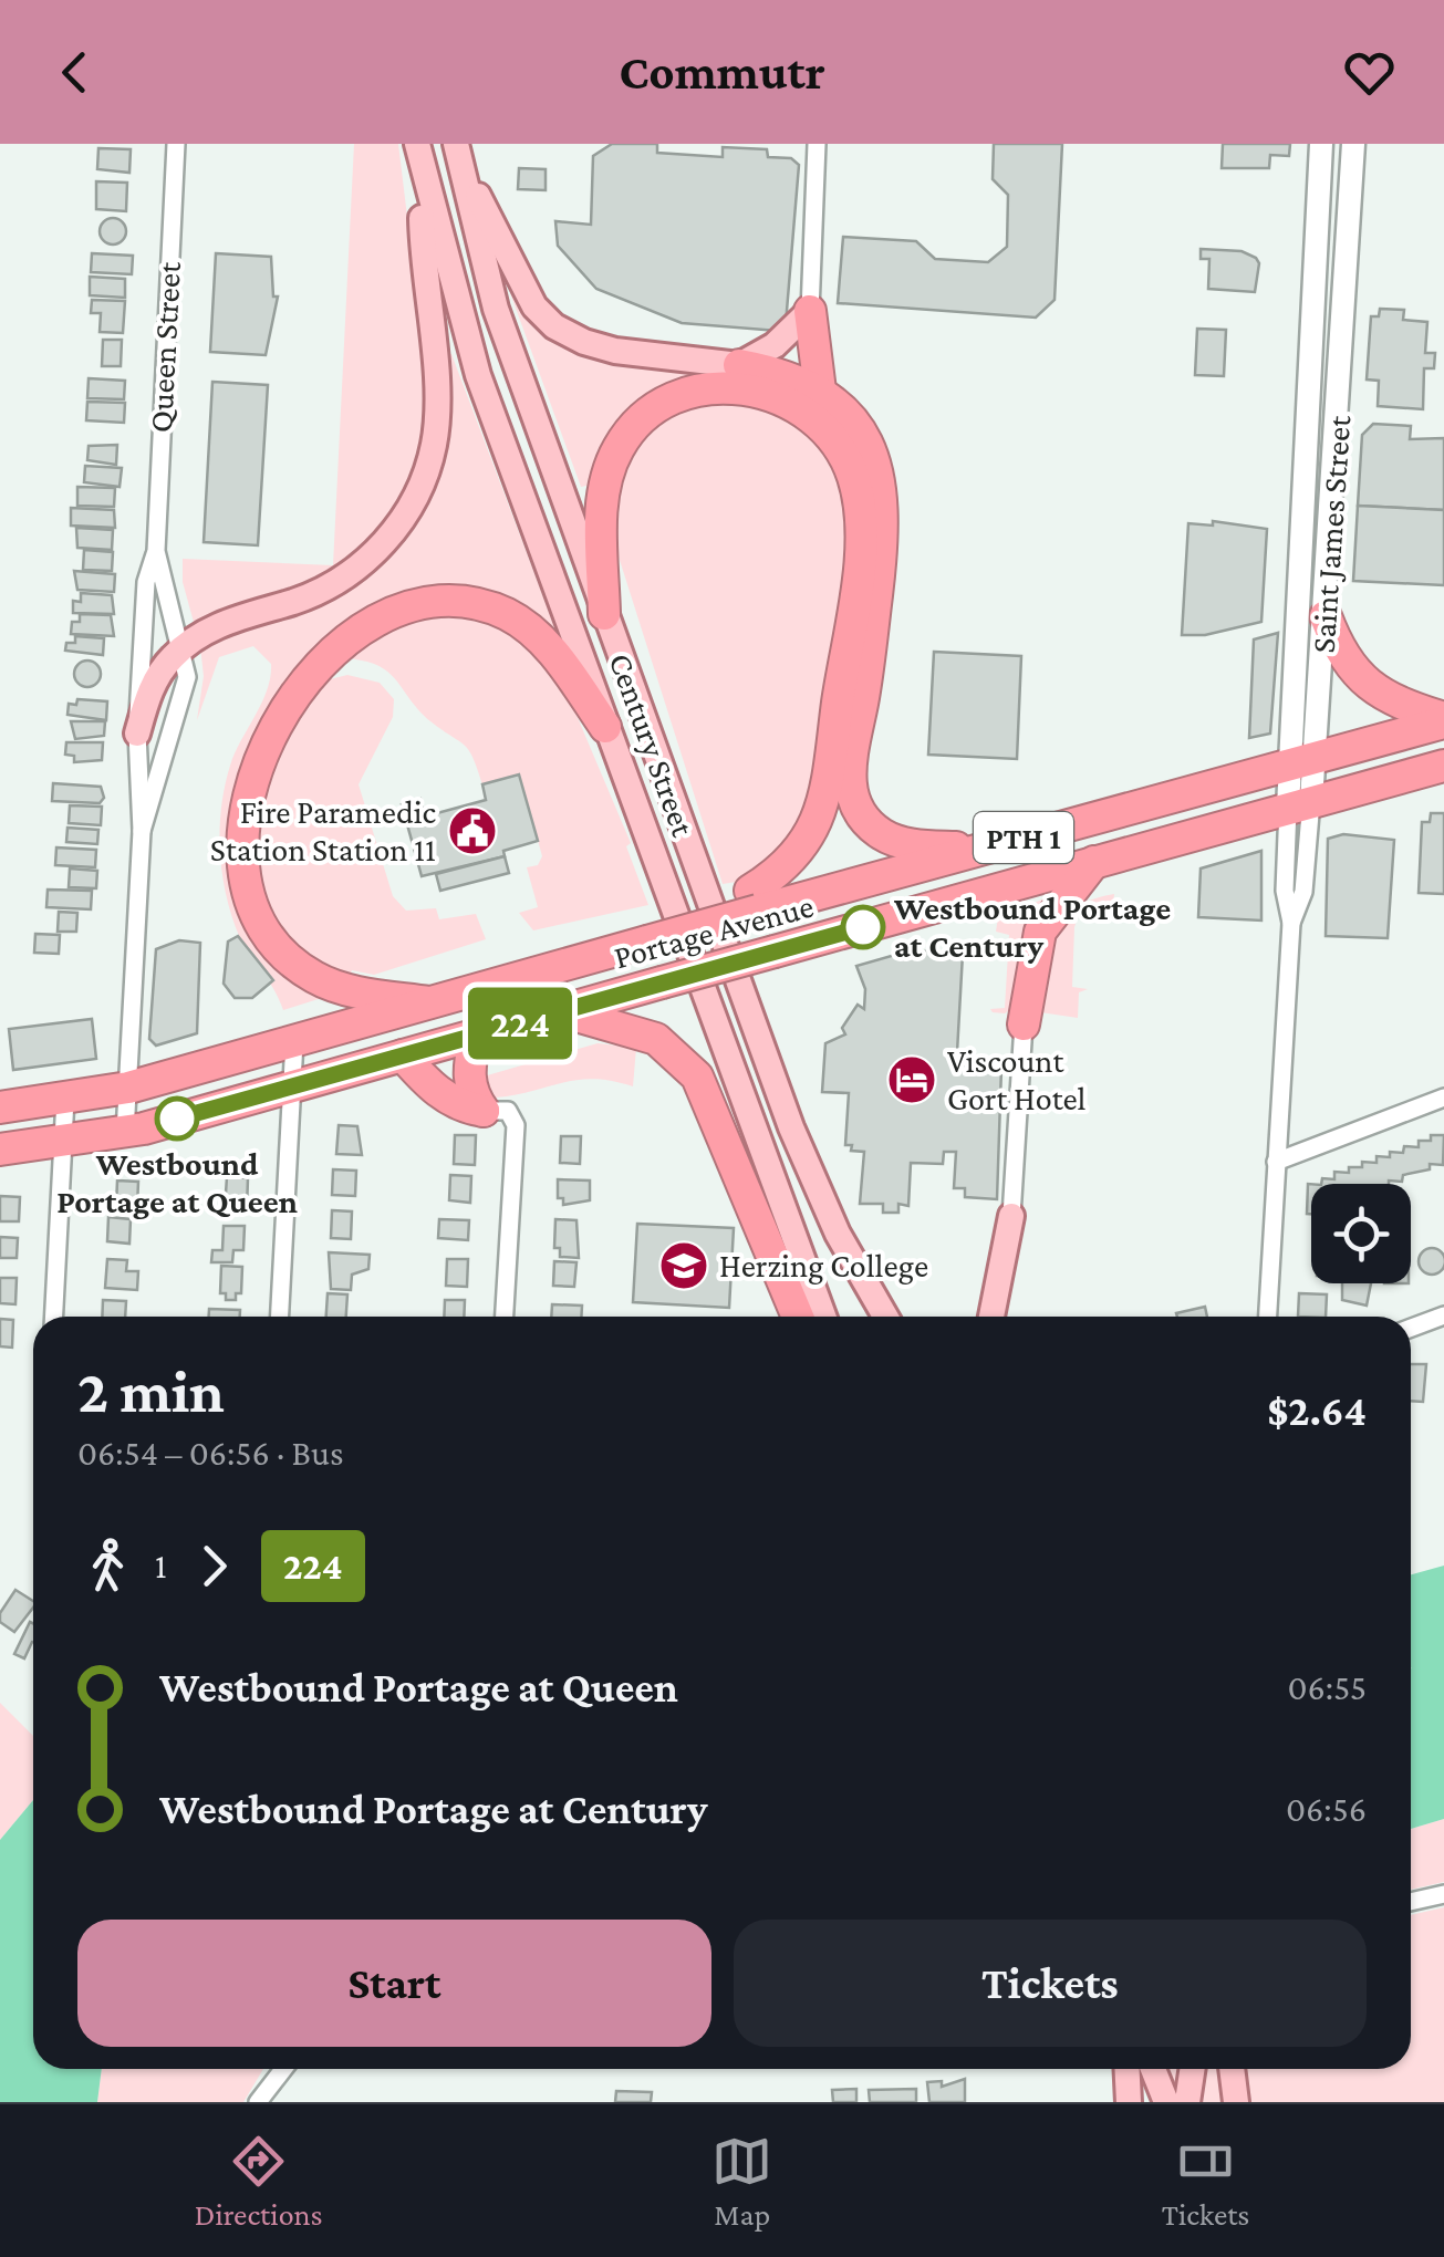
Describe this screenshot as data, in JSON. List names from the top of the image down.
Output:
{
  "streets": {
    "highway": ["PTH 1", "Portage Avenue"],
    "main road": ["Saint James Street", "Century Street"],
    "street": ["Queen Street"]
  },
  "crossings": [
    ["Queen Street", "Portage Avenue"],
    ["Saint James Street", "Portage Avenue"]
  ],
  "places": {
    "public building": ["Fire Paramedic Station Station 11"],
    "other": ["Westbound Portage at Century", "Westbound Portage at Queen"],
    "hotel": ["Viscount Gort Hotel"],
    "school or university": ["Herzing College"]
  },
  "lines": ["bus line 224"],
  "page": {
    "header": "Commutr",
    "on_map": "224",
    "heading": ["2 min", "06:54 – 06:56 · Bus", "$2.64"],
    "legs": ["1", "224"],
    "list": [
      {
        "name": "Westbound Portage at Queen",
        "value": "06:55"
      },
      {
        "name": "Westbound Portage at Century",
        "value": "06:56"
      }
    ],
    "buttons": ["Start", "Tickets"],
    "tabs": ["Directions", "Map", "Tickets"]
  }
}
